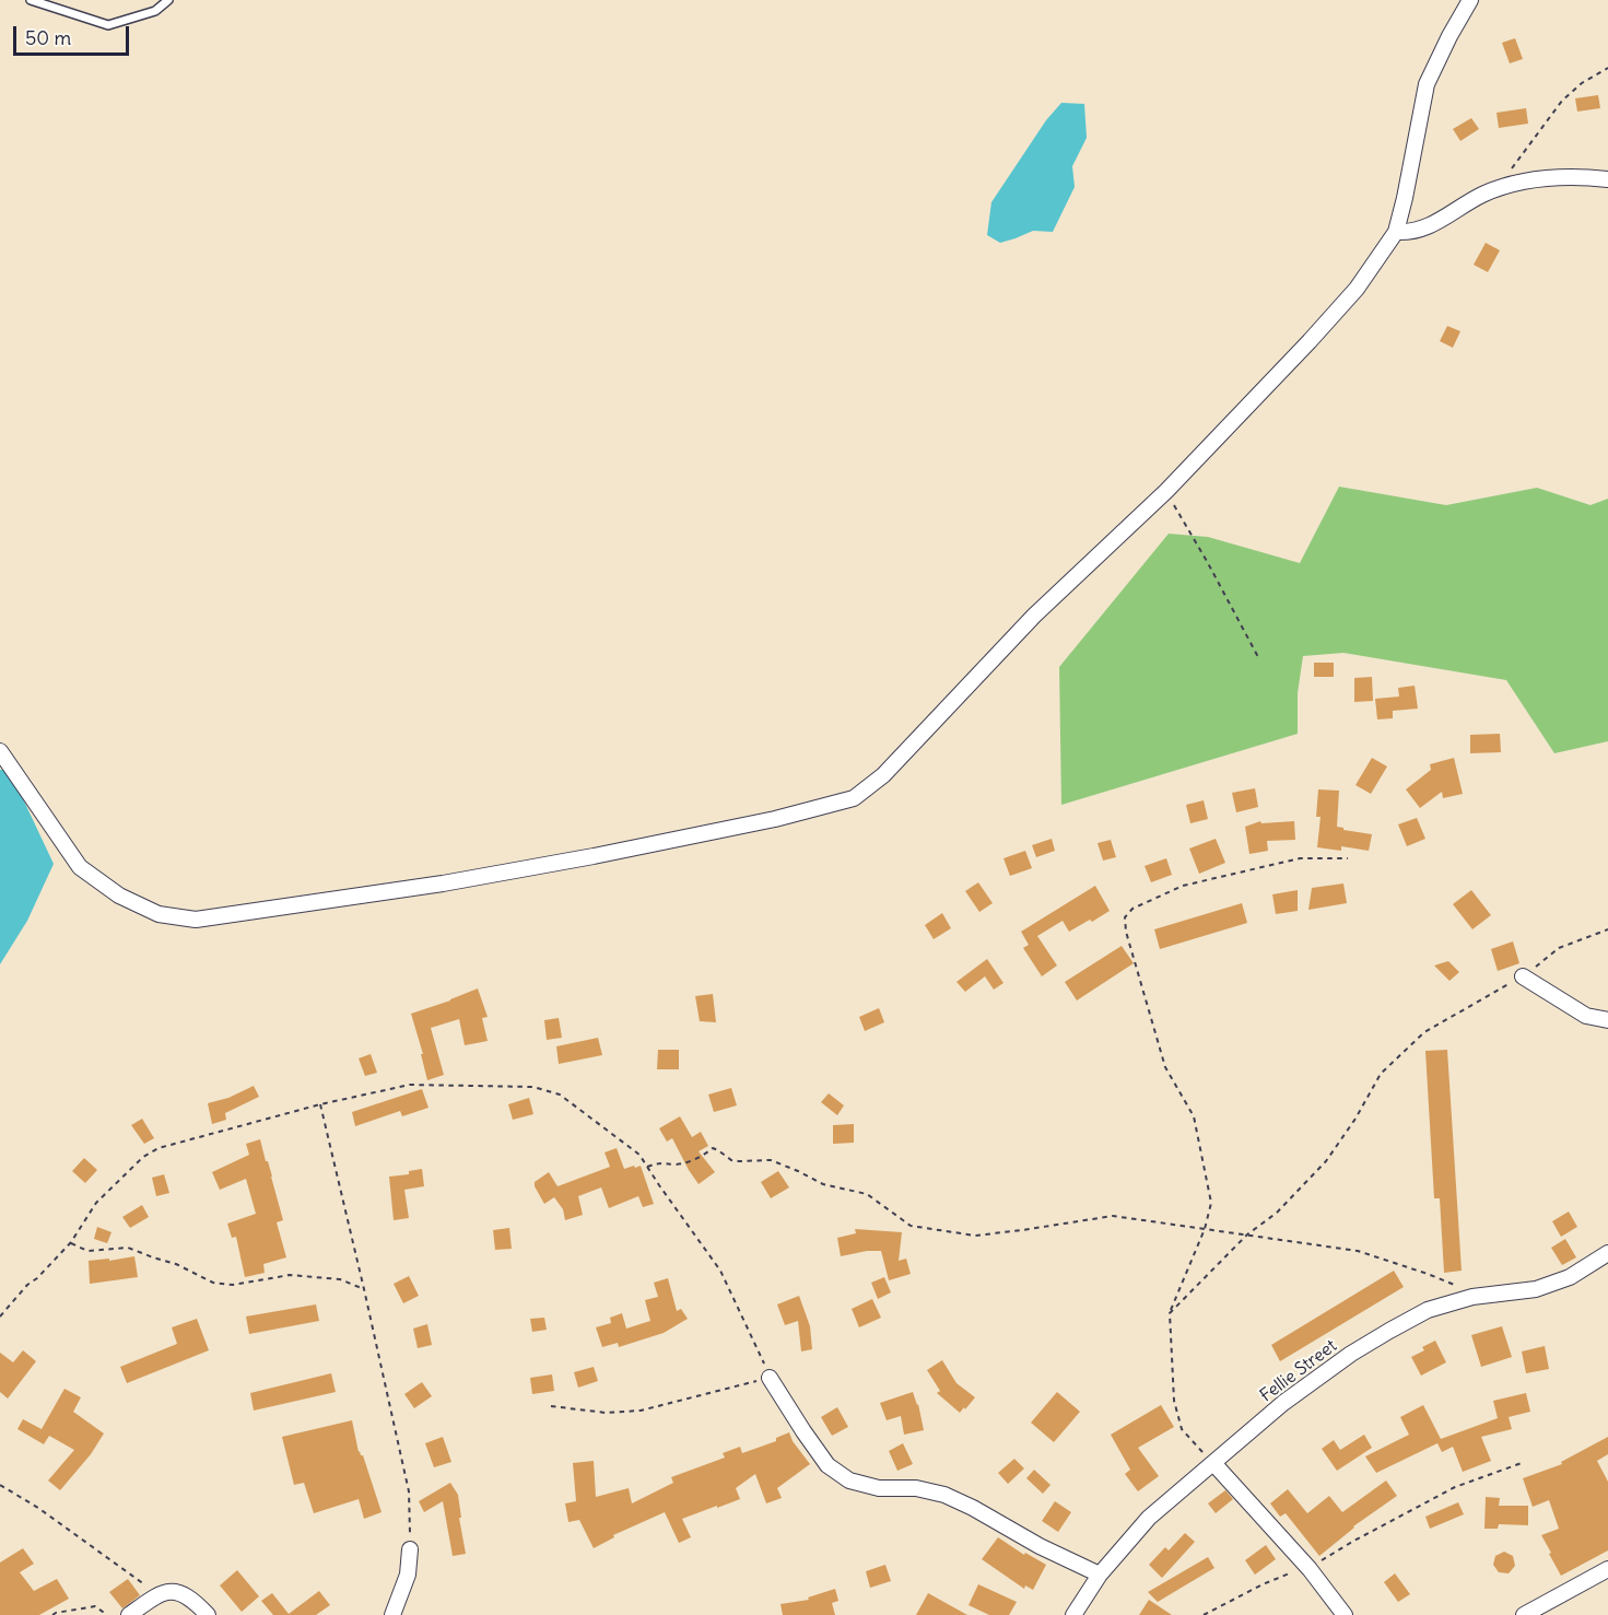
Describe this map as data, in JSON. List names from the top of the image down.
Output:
{
  "streets": {
    "street": ["Fellie Street"]
  },
  "scale_bar": "50 m"
}
